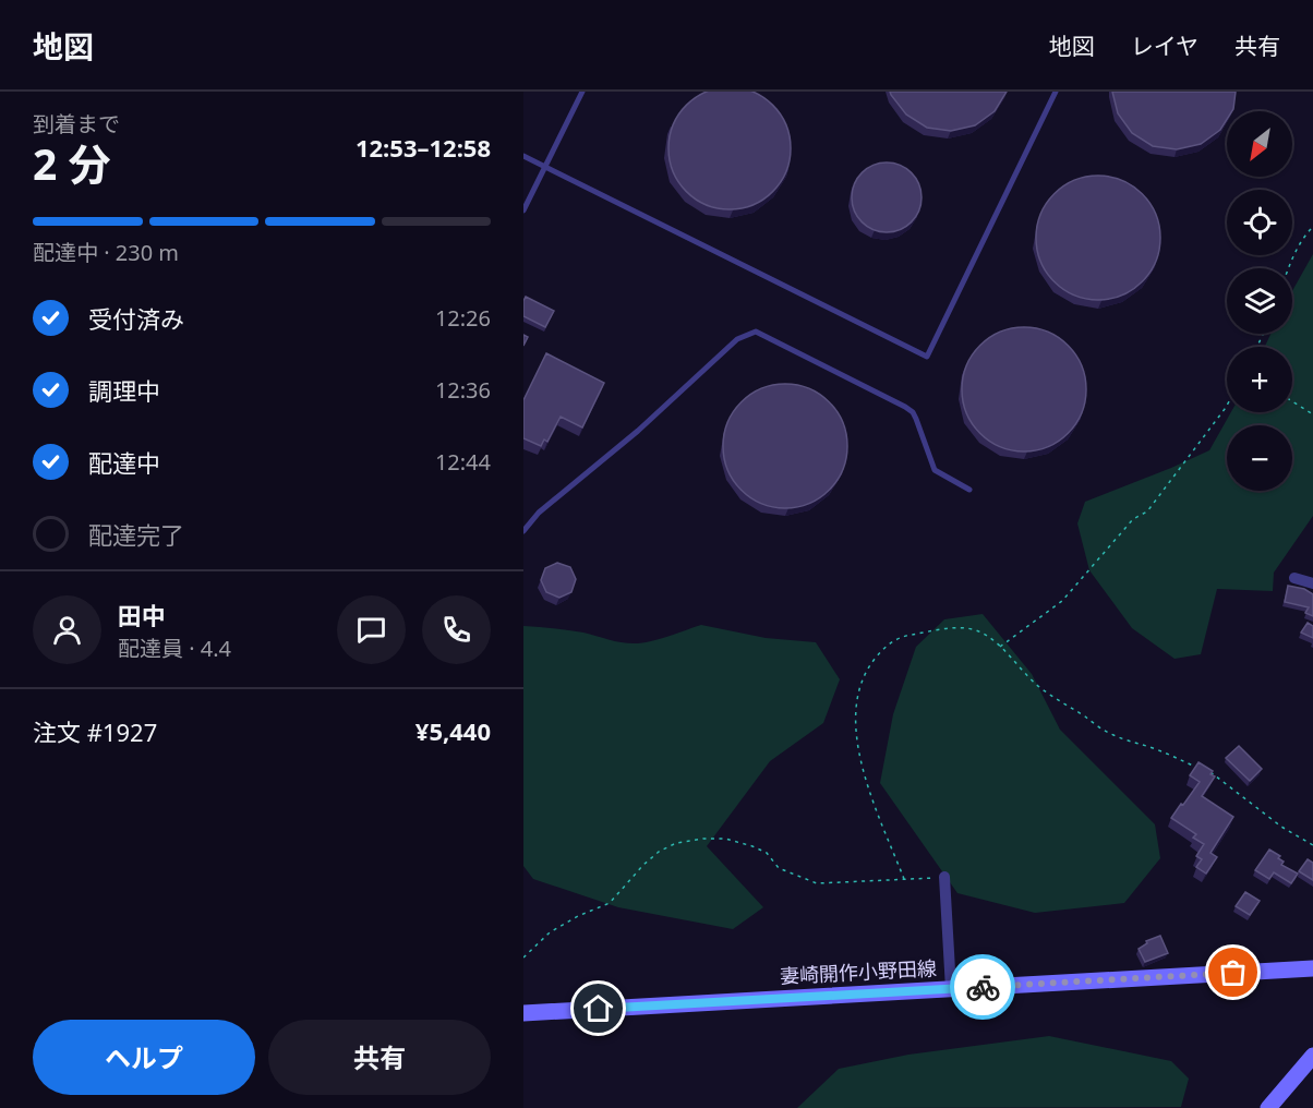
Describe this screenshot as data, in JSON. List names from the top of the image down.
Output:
{
  "streets": {
    "main road": ["妻崎開作小野田線"]
  },
  "north": "bottom left",
  "page": {
    "header": "地図",
    "nav": ["地図", "レイヤ", "共有"],
    "heading": ["2 分", "到着まで", "12:53–12:58"],
    "panel": [
      "田中",
      "配達員 · 4.4",
      "注文 #1927",
      "¥5,440"
    ],
    "map_buttons": ["+", "−"],
    "bar": "配達中 · 230 m",
    "list": [
      ["受付済み", "12:26"],
      ["調理中", "12:36"],
      ["配達中", "12:44"],
      "配達完了"
    ],
    "buttons": ["ヘルプ", "共有"]
  }
}
